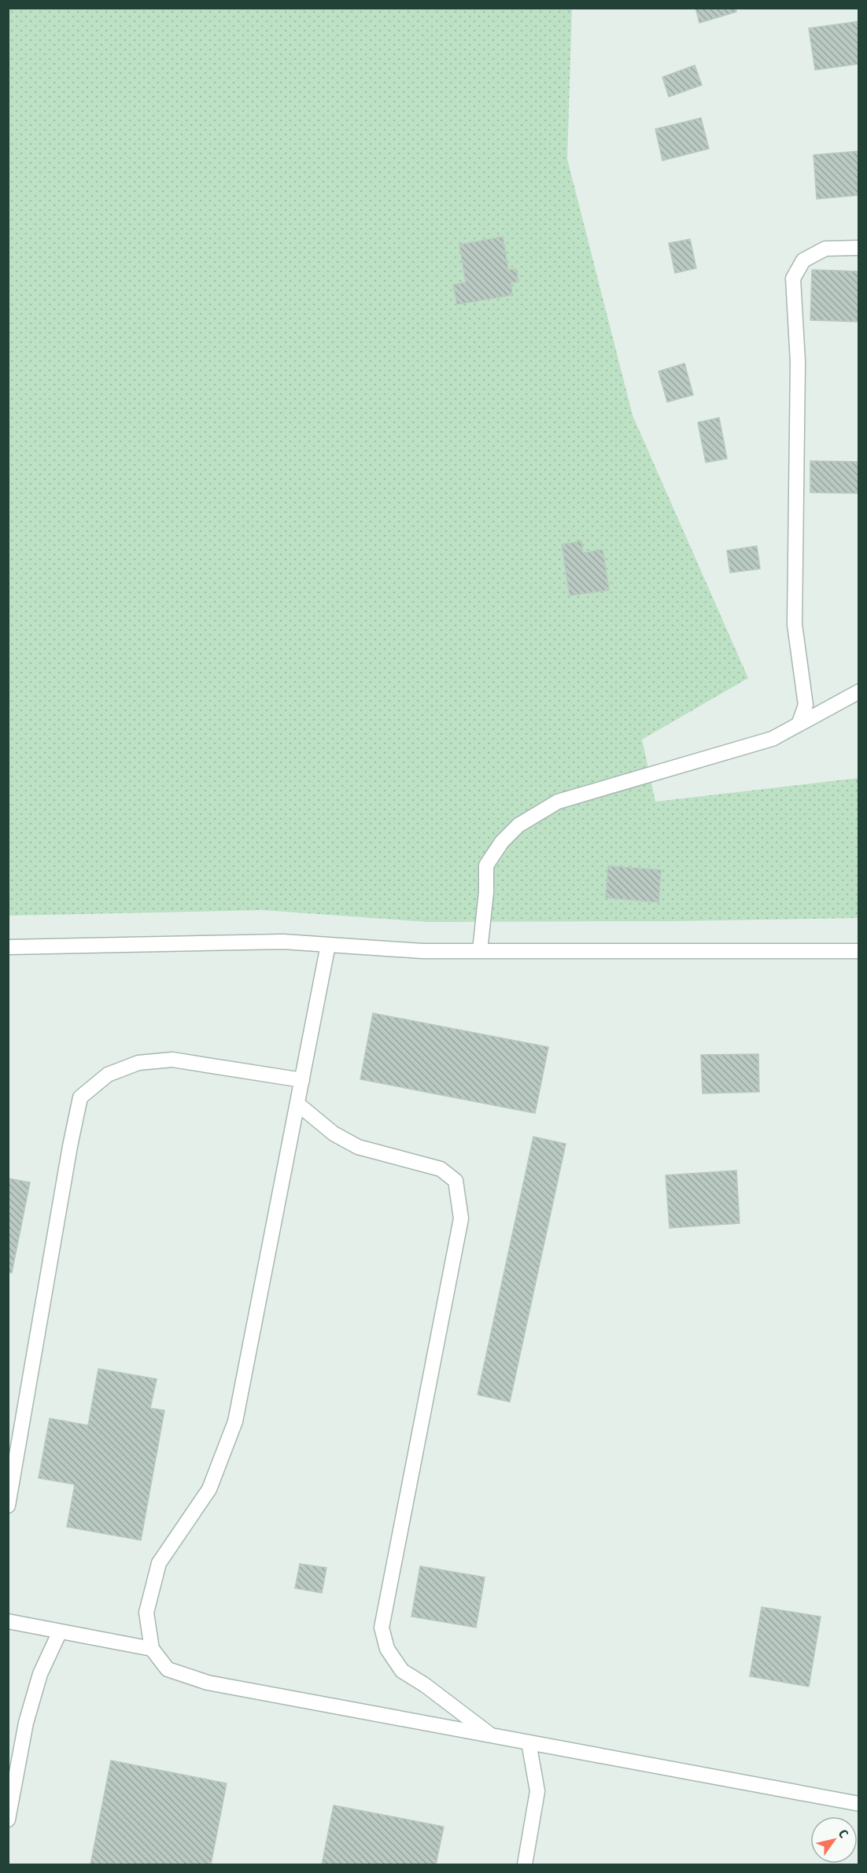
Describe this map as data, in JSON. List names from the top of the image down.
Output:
{
  "north": "top right"
}
